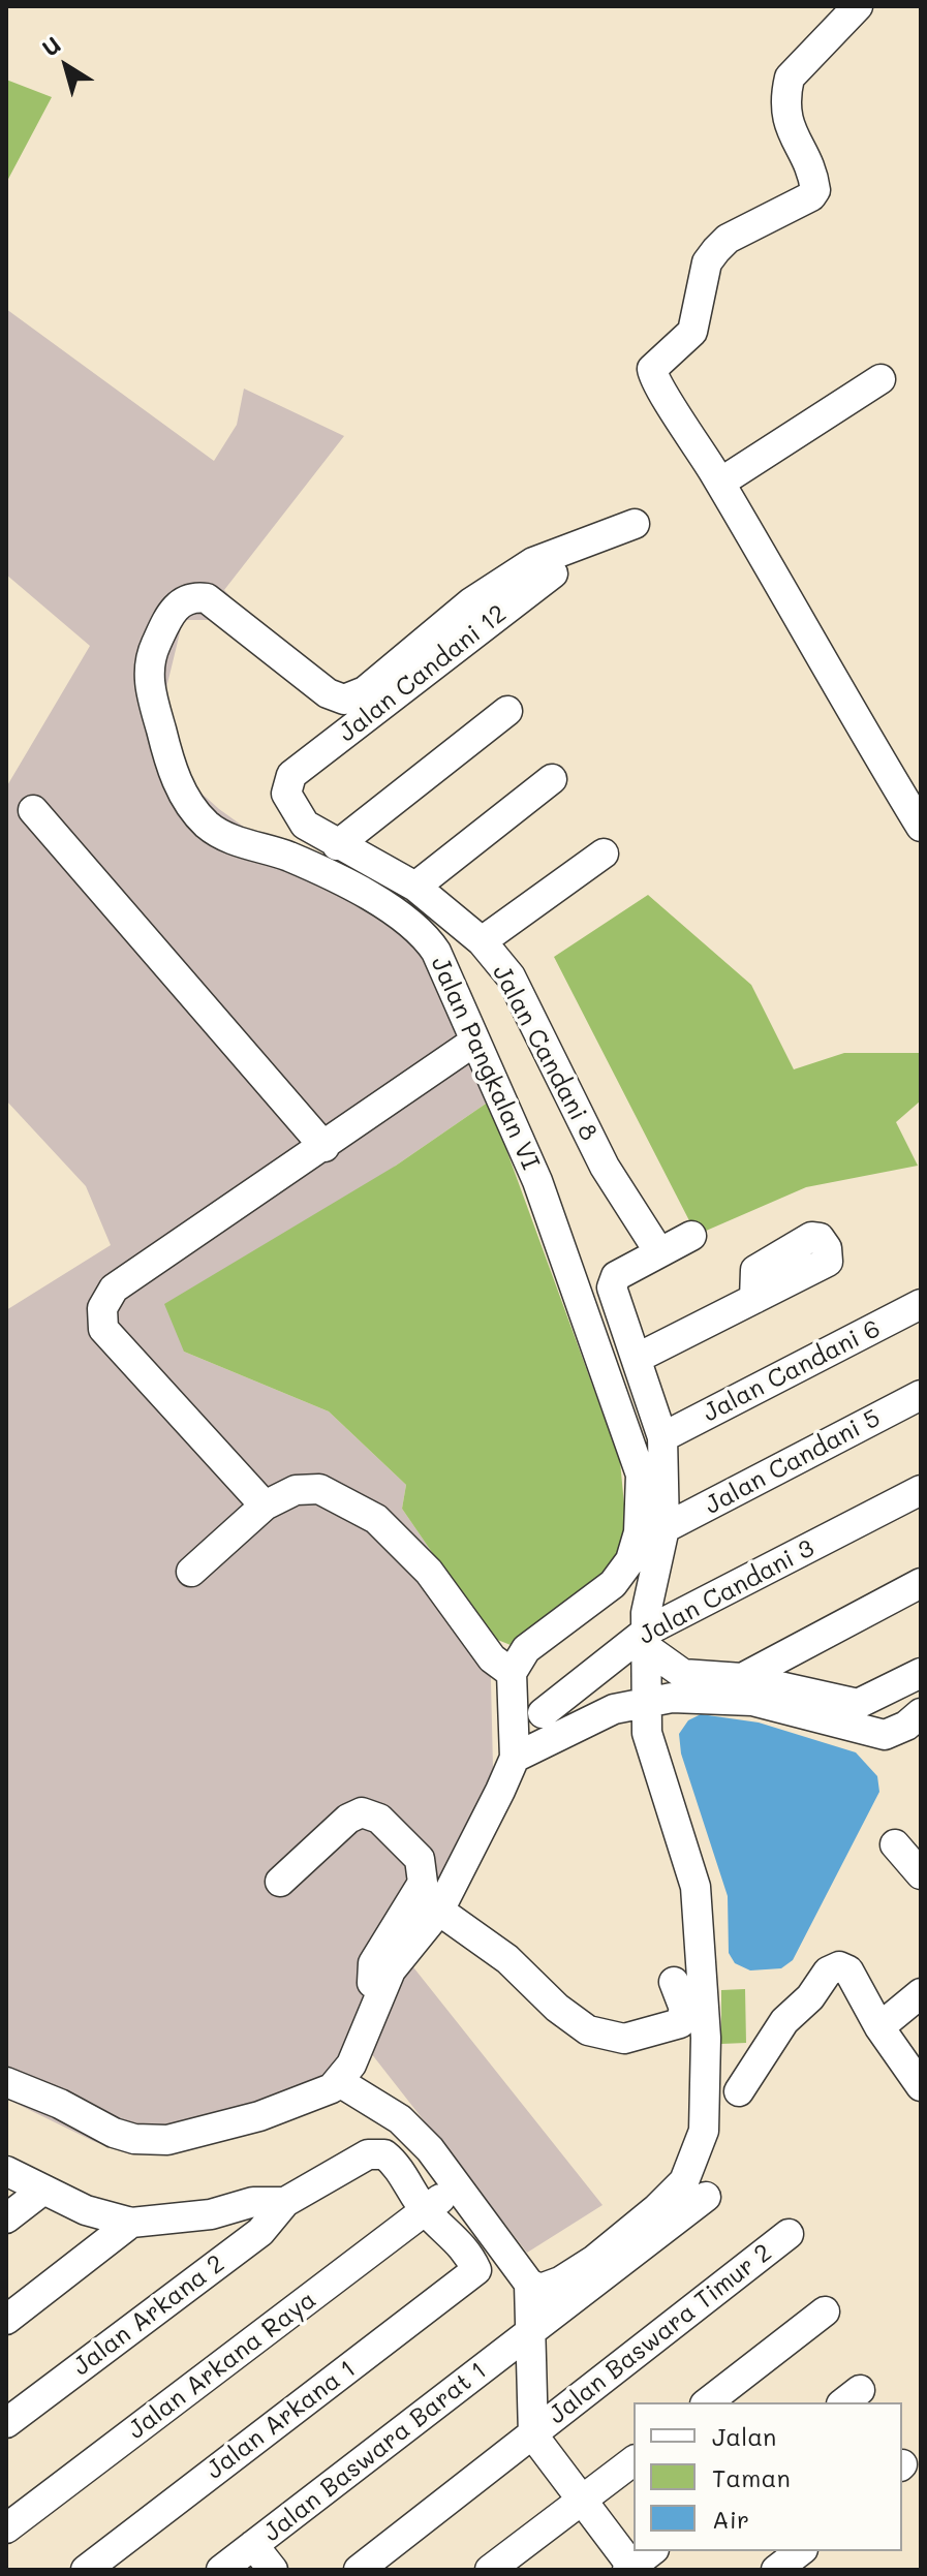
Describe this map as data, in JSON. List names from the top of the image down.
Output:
{
  "streets": {
    "street": [
      "Jalan Candani 12",
      "Jalan Candani 8",
      "Jalan Pangkalan VI",
      "Jalan Candani 6",
      "Jalan Candani 5",
      "Jalan Candani 3",
      "Jalan Arkana 2",
      "Jalan Baswara Timur 2",
      "Jalan Arkana Raya",
      "Jalan Arkana 1",
      "Jalan Baswara Barat 1"
    ]
  },
  "crossings": [
    ["Jalan Candani 12", "Jalan Candani 8"],
    ["Jalan Arkana Raya", "Jalan Arkana 1"]
  ],
  "legend": ["Jalan", "Taman", "Air"],
  "north": "top left"
}
